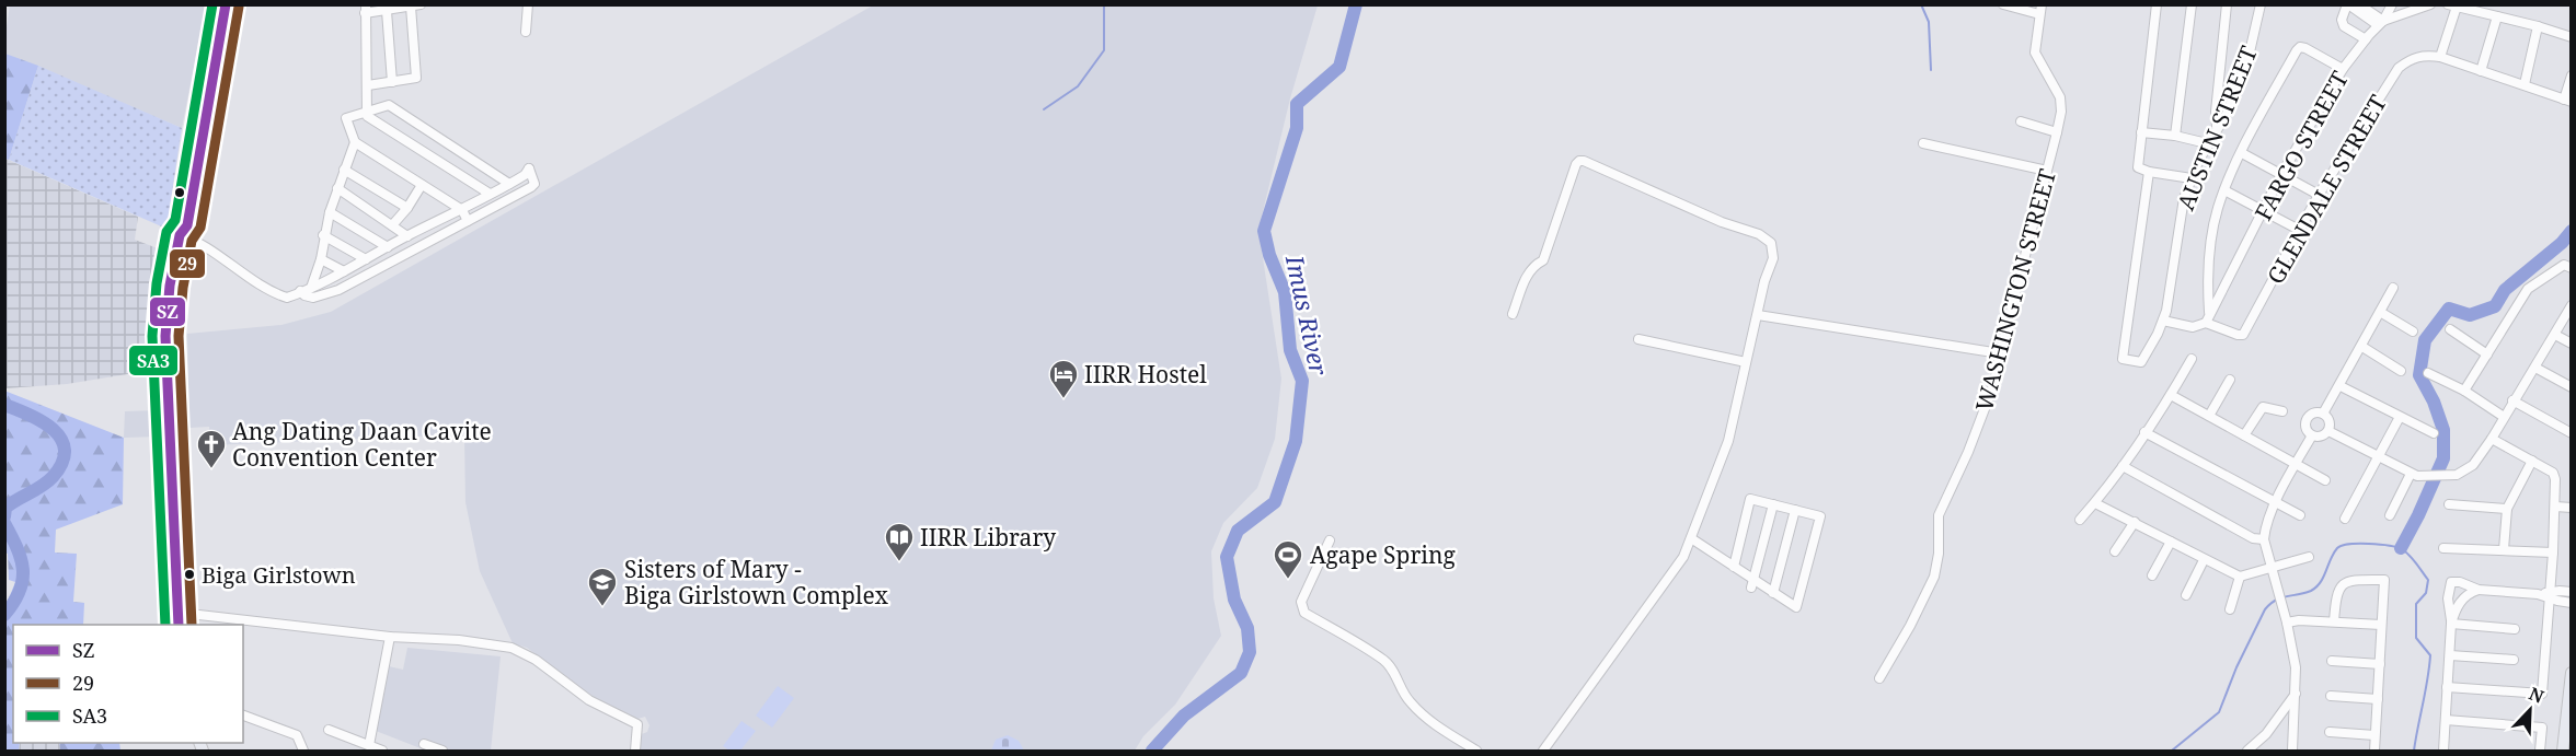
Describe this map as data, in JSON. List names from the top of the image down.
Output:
{
  "streets": {
    "street": [
      "AUSTIN STREET",
      "FARGO STREET",
      "GLENDALE STREET",
      "WASHINGTON STREET"
    ]
  },
  "crossings": [
    ["FARGO STREET", "GLENDALE STREET"]
  ],
  "water": ["Imus River"],
  "places": {
    "hotel": ["IIRR Hostel"],
    "church": ["Ang Dating Daan Cavite Convention Center"],
    "library": ["IIRR Library"],
    "other": ["Biga Girlstown"],
    "sports": ["Agape Spring"],
    "school or university": ["Sisters of Mary - Biga Girlstown Complex"]
  },
  "lines": ["transit line SZ", "transit line SA3", "transit line 29"],
  "legend": ["SZ", "29", "SA3"],
  "north": "top right"
}
